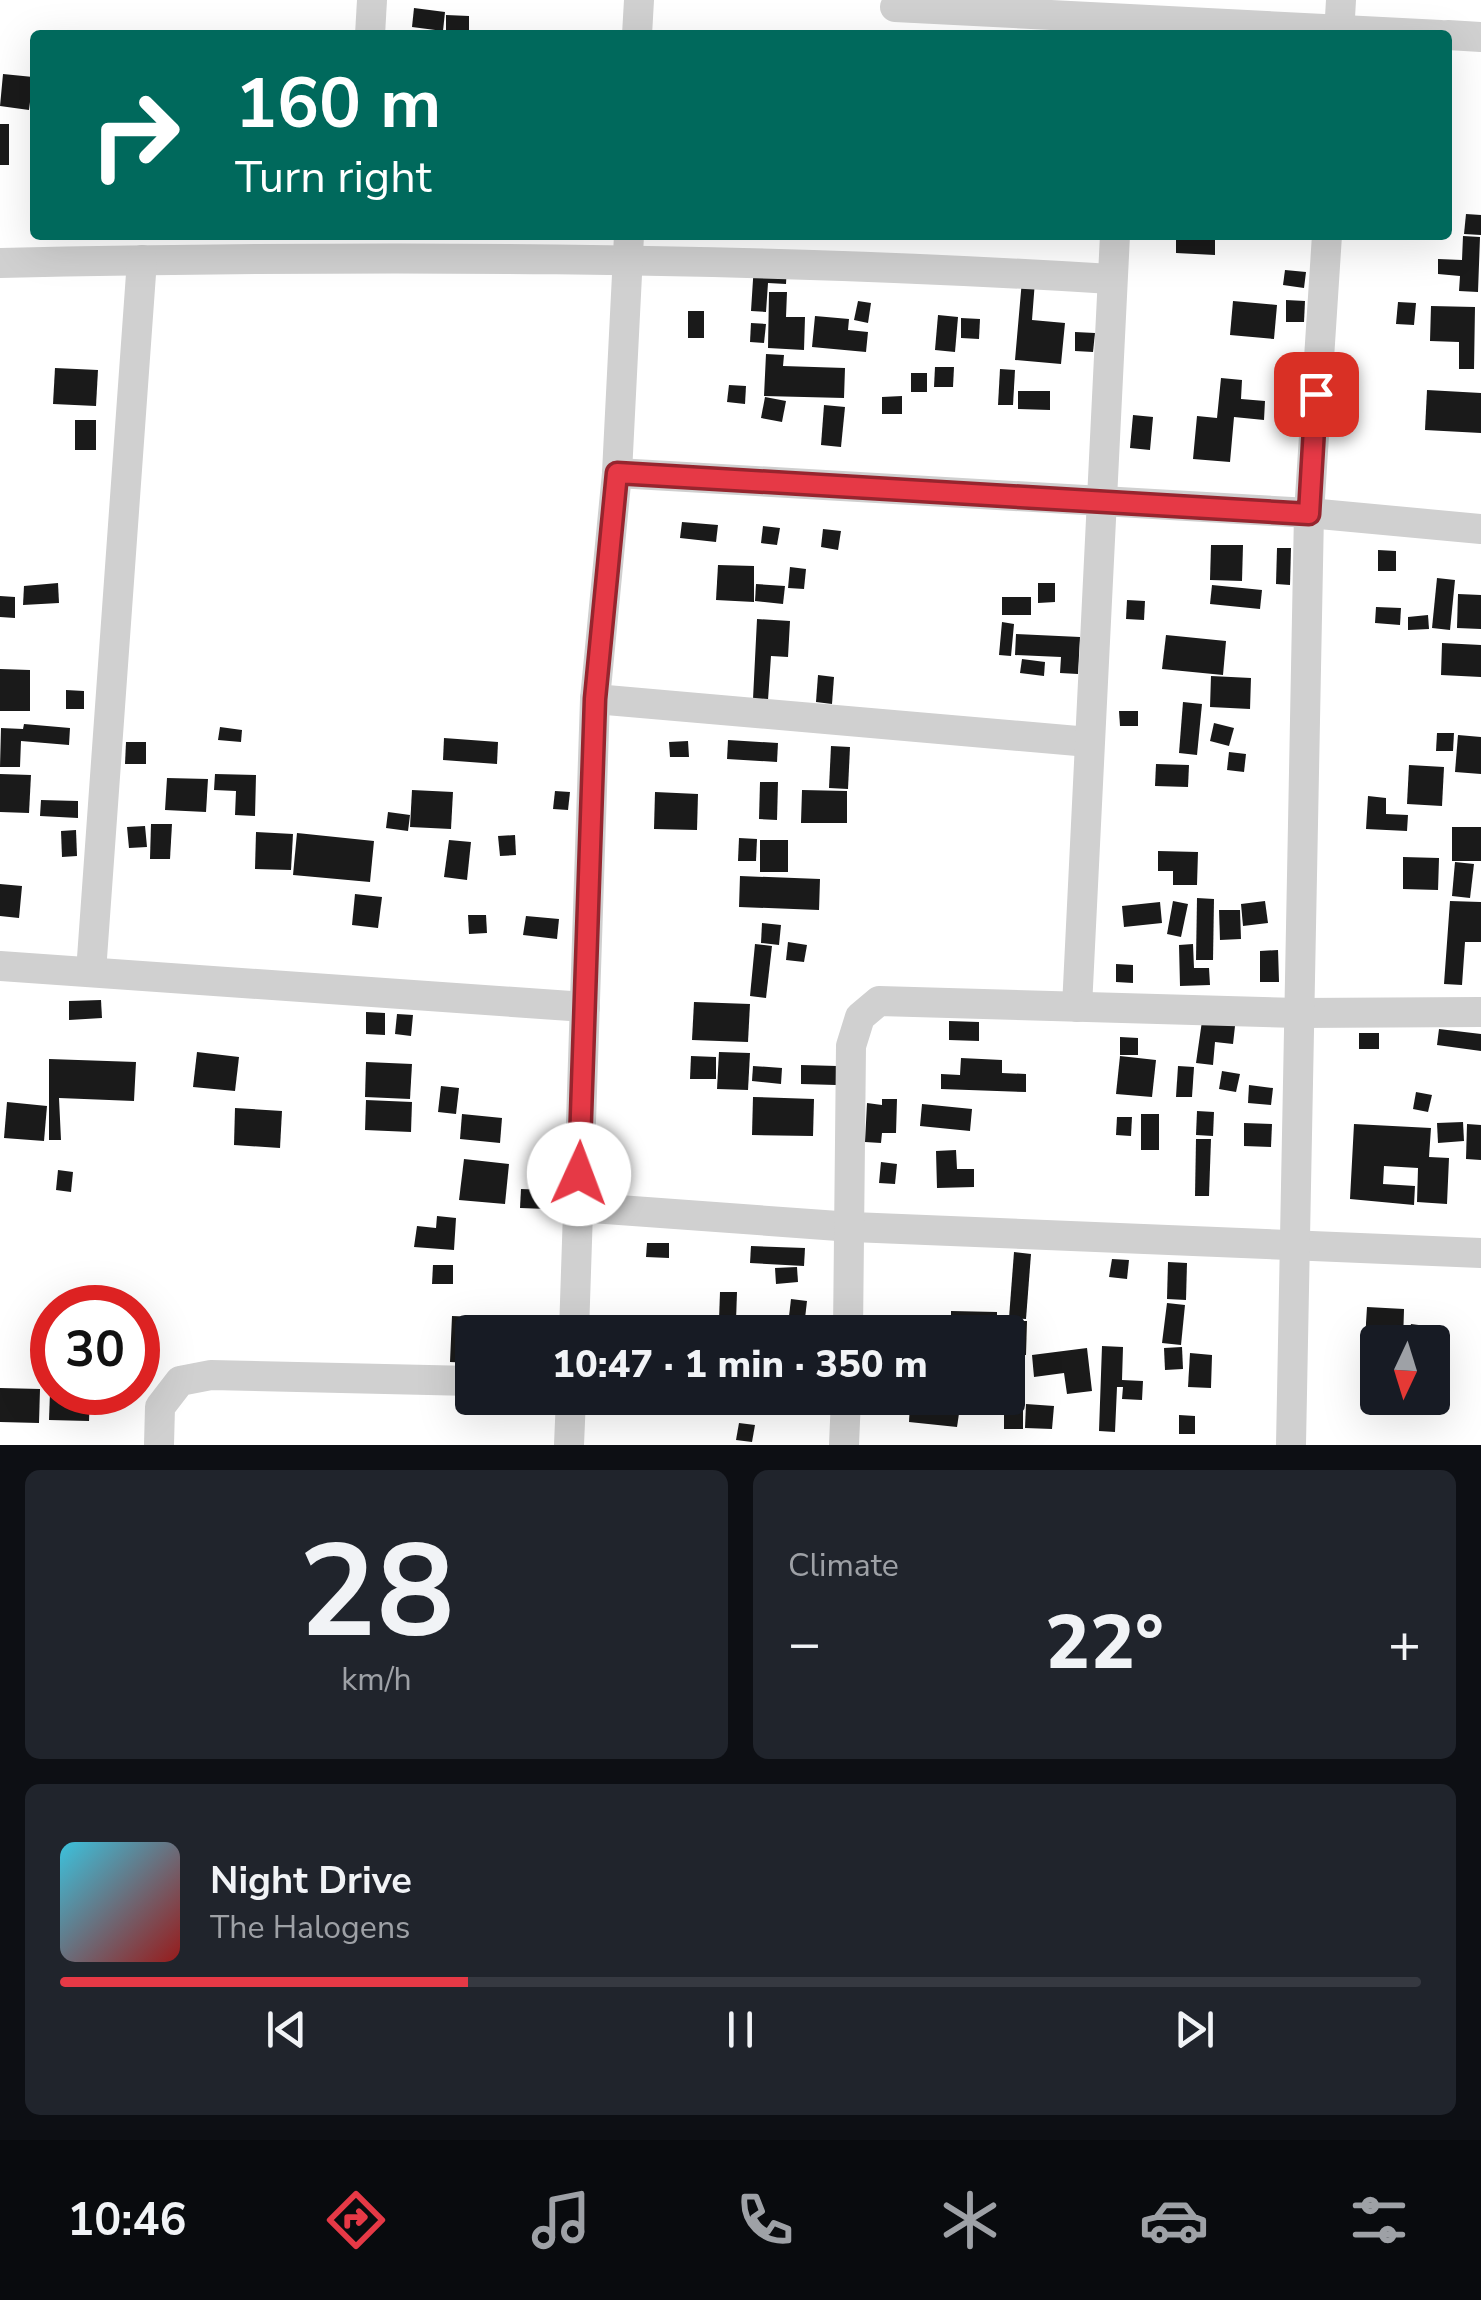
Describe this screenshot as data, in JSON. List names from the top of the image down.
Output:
{
  "north": "bottom",
  "page": {
    "turn": ["160 m", "Turn right"],
    "limit": "30",
    "trip": "10:47 · 1 min · 350 m",
    "tile": [
      ["28", "km/h"],
      "Climate"
    ],
    "heat": ["−", "22°", "+"],
    "song": ["Night Drive", "The Halogens"],
    "tabs": "10:46"
  }
}
